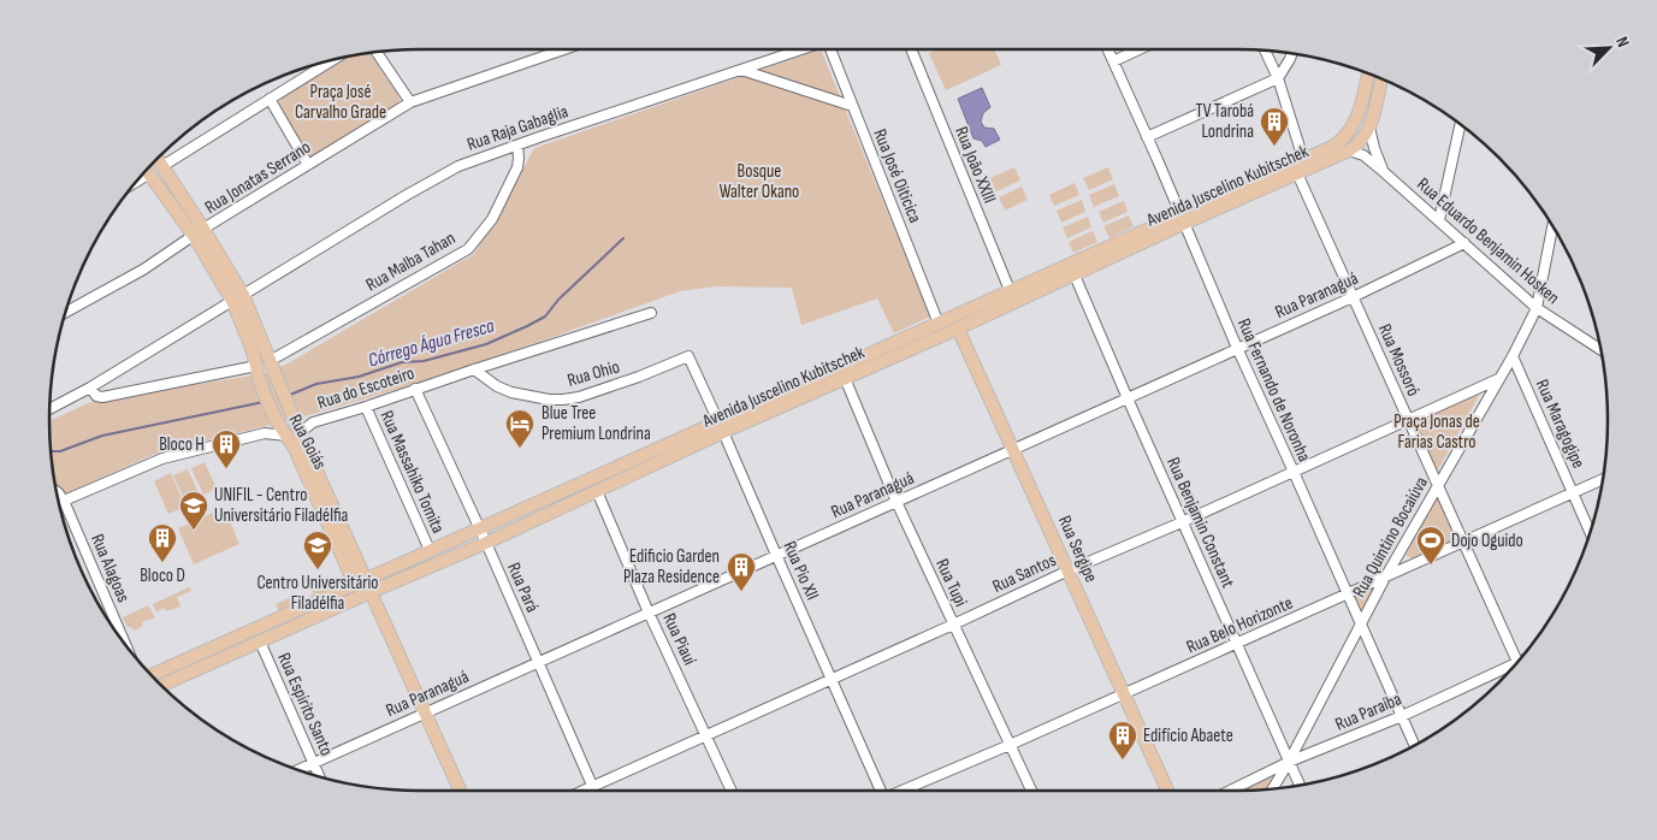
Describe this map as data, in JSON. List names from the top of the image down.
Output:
{
  "streets": {
    "main road": ["Avenida Juscelino Kubitschek", "Rua Goiás", "Rua Sergipe"],
    "street": [
      "Rua Raja Gabaglia",
      "Rua João XXIII",
      "Rua José Oiticica",
      "Rua Jonatas Serrano",
      "Rua Eduardo Benjamin Hosken",
      "Rua Malba Tahan",
      "Rua Paranaguá",
      "Rua Mossoró",
      "Rua Ohio",
      "Rua do Escoteiro",
      "Rua Fernando de Noronha",
      "Rua Maragogipe",
      "Rua Massahiko Tomita",
      "Rua Benjamin Constant",
      "Rua Quintino Bocaiúva",
      "Rua Alagoas",
      "Rua Pio XII",
      "Rua Santos",
      "Rua Tupi",
      "Rua Pará",
      "Rua Belo Horizonte",
      "Rua Piauí",
      "Rua Espírito Santo",
      "Rua Paraíba"
    ]
  },
  "crossings": [
    ["Rua Raja Gabaglia", "Rua Malba Tahan"],
    ["Rua Raja Gabaglia", "Rua Goiás"],
    ["Rua João XXIII", "Avenida Juscelino Kubitschek"],
    ["Rua José Oiticica", "Avenida Juscelino Kubitschek"],
    ["Rua José Oiticica", "Rua Sergipe"],
    ["Rua Jonatas Serrano", "Rua Goiás"],
    ["Avenida Juscelino Kubitschek", "Rua Eduardo Benjamin Hosken"],
    ["Avenida Juscelino Kubitschek", "Rua Mossoró"],
    ["Avenida Juscelino Kubitschek", "Rua Fernando de Noronha"],
    ["Avenida Juscelino Kubitschek", "Rua Goiás"],
    ["Avenida Juscelino Kubitschek", "Rua Massahiko Tomita"],
    ["Avenida Juscelino Kubitschek", "Rua Benjamin Constant"],
    ["Avenida Juscelino Kubitschek", "Rua Sergipe"],
    ["Avenida Juscelino Kubitschek", "Rua Pio XII"],
    ["Avenida Juscelino Kubitschek", "Rua Tupi"],
    ["Avenida Juscelino Kubitschek", "Rua Pará"],
    ["Avenida Juscelino Kubitschek", "Rua Piauí"],
    ["Avenida Juscelino Kubitschek", "Rua Espírito Santo"],
    ["Rua Eduardo Benjamin Hosken", "Rua Paranaguá"],
    ["Rua Eduardo Benjamin Hosken", "Rua Quintino Bocaiúva"],
    ["Rua Malba Tahan", "Rua Goiás"],
    ["Rua Paranaguá", "Rua Mossoró"],
    ["Rua Paranaguá", "Rua Fernando de Noronha"],
    ["Rua Paranaguá", "Rua Benjamin Constant"],
    ["Rua Paranaguá", "Rua Sergipe"],
    ["Rua Paranaguá", "Rua Pio XII"],
    ["Rua Paranaguá", "Rua Tupi"],
    ["Rua Paranaguá", "Rua Pará"],
    ["Rua Paranaguá", "Rua Piauí"],
    ["Rua Paranaguá", "Rua Espírito Santo"],
    ["Rua Mossoró", "Rua Quintino Bocaiúva"],
    ["Rua Mossoró", "Rua Santos"],
    ["Rua Mossoró", "Rua Belo Horizonte"],
    ["Rua Mossoró", "Rua Paraíba"],
    ["Rua Ohio", "Rua do Escoteiro"],
    ["Rua Ohio", "Rua Pio XII"],
    ["Rua do Escoteiro", "Rua Goiás"],
    ["Rua do Escoteiro", "Rua Massahiko Tomita"],
    ["Rua do Escoteiro", "Rua Pará"],
    ["Rua Fernando de Noronha", "Rua Quintino Bocaiúva"],
    ["Rua Fernando de Noronha", "Rua Santos"],
    ["Rua Fernando de Noronha", "Rua Belo Horizonte"],
    ["Rua Fernando de Noronha", "Rua Paraíba"],
    ["Rua Maragogipe", "Rua Quintino Bocaiúva"],
    ["Rua Maragogipe", "Rua Belo Horizonte"],
    ["Rua Benjamin Constant", "Rua Quintino Bocaiúva"],
    ["Rua Benjamin Constant", "Rua Santos"],
    ["Rua Benjamin Constant", "Rua Belo Horizonte"],
    ["Rua Benjamin Constant", "Rua Paraíba"],
    ["Rua Quintino Bocaiúva", "Rua Santos"],
    ["Rua Quintino Bocaiúva", "Rua Belo Horizonte"],
    ["Rua Quintino Bocaiúva", "Rua Paraíba"],
    ["Rua Sergipe", "Rua Santos"],
    ["Rua Sergipe", "Rua Belo Horizonte"],
    ["Rua Pio XII", "Rua Santos"],
    ["Rua Santos", "Rua Tupi"],
    ["Rua Santos", "Rua Pará"],
    ["Rua Santos", "Rua Piauí"],
    ["Rua Tupi", "Rua Belo Horizonte"]
  ],
  "water": ["Córrego Água Fresca"],
  "parks": ["Praça José Carvalho Grade", "Bosque Walter Okano", "Praça Jonas de Farias Castro"],
  "places": {
    "building": [
      "TV Tarobá Londrina",
      "Bloco H",
      "Bloco D",
      "Edificio Garden Plaza Residence",
      "Edifício Abaete"
    ],
    "hotel": ["Blue Tree Premium Londrina"],
    "school or university": ["UNIFIL - Centro Universitário Filadélfia", "Centro Universitário Filadélfia"],
    "sports": ["Dojo Oguido"]
  },
  "north": "top right"
}
